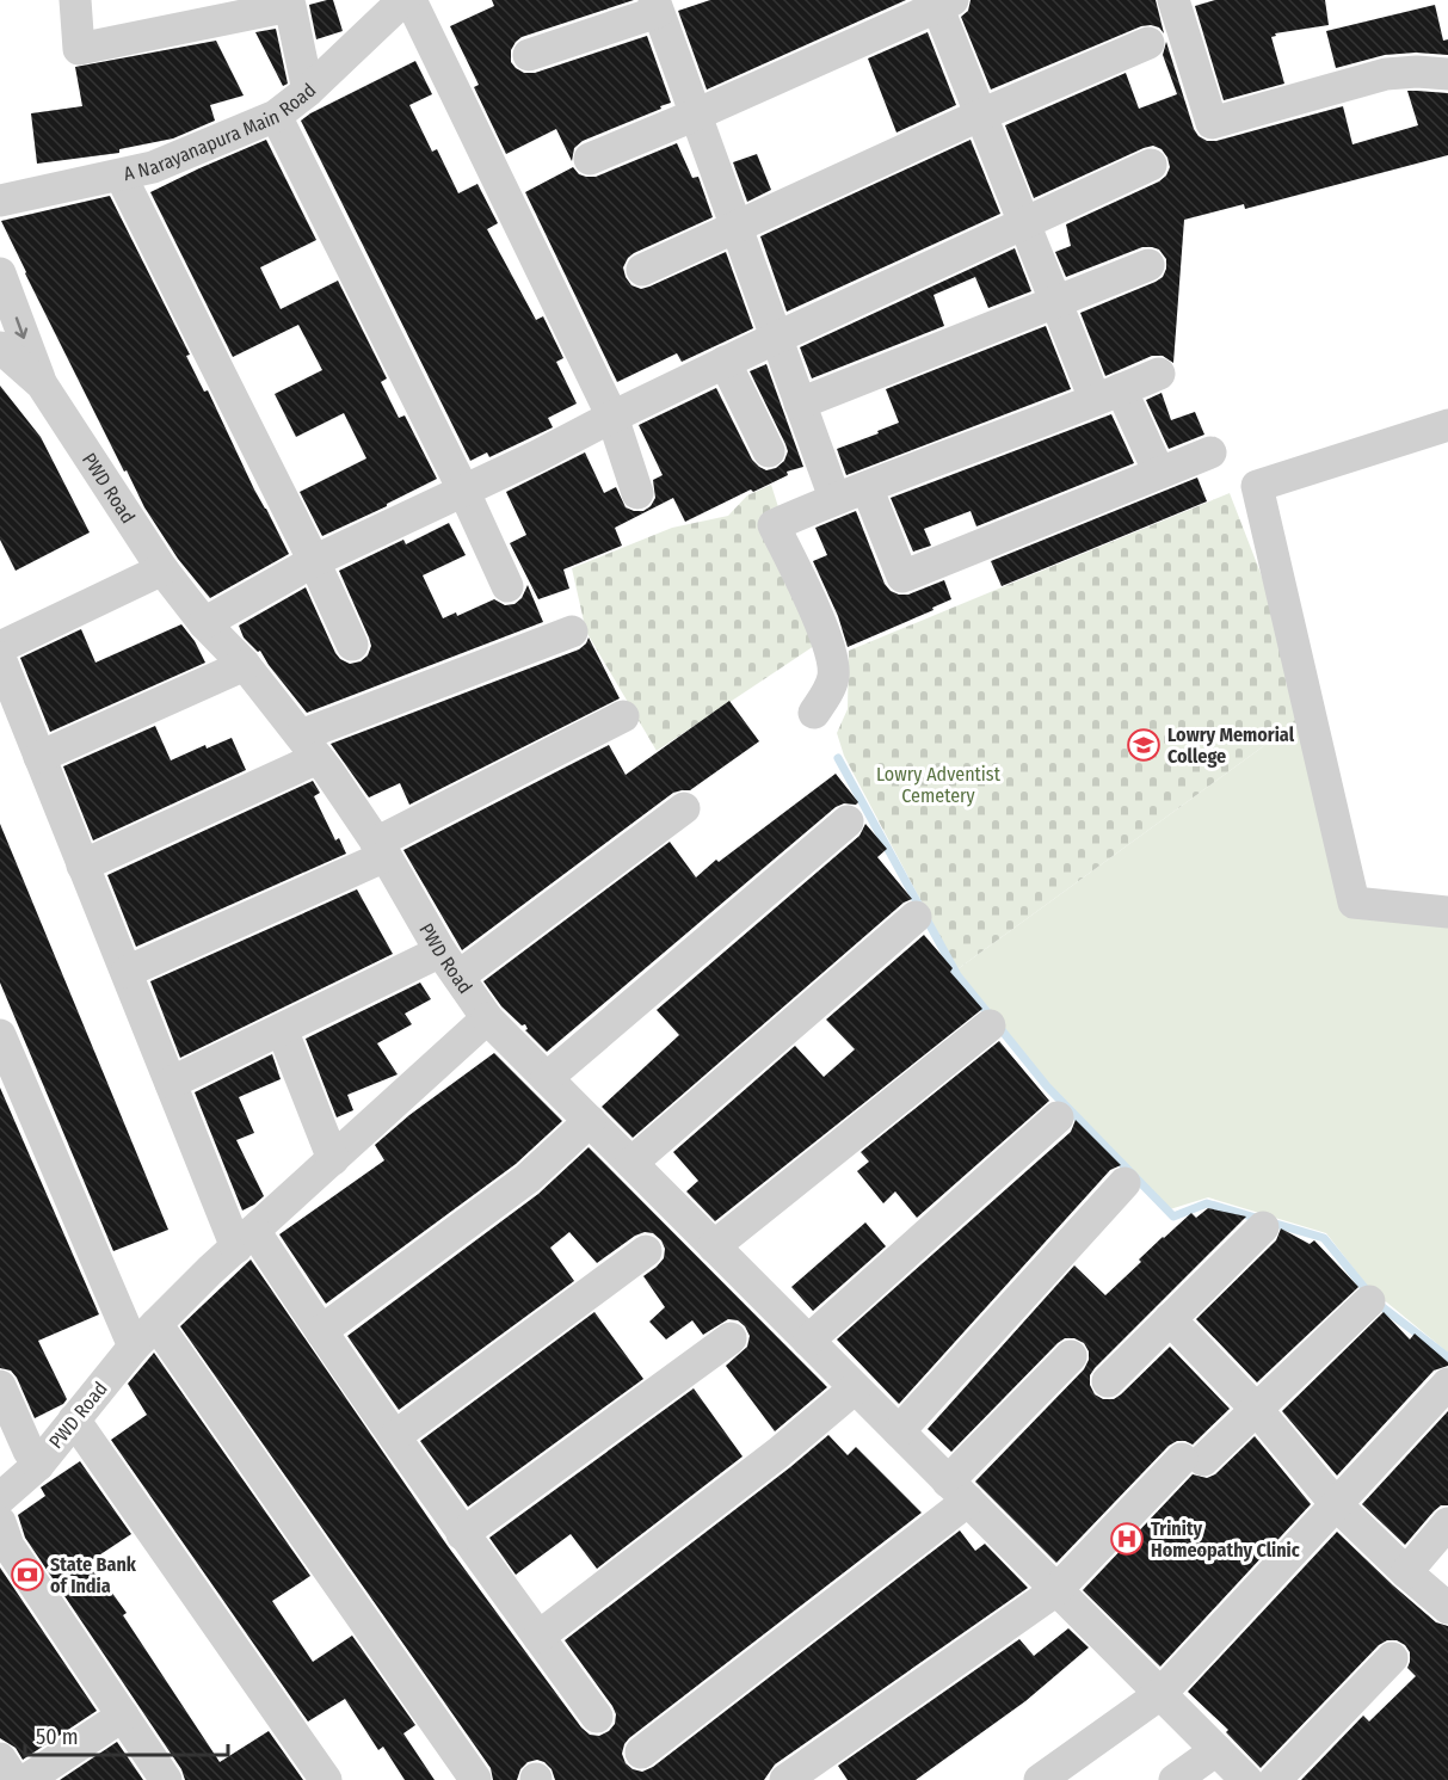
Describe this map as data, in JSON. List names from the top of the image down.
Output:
{
  "streets": {
    "street": ["A Narayanapura Main Road", "PWD Road"]
  },
  "parks": ["Lowry Adventist Cemetery"],
  "places": {
    "school or university": ["Lowry Memorial College"],
    "hospital": ["Trinity Homeopathy Clinic"],
    "bank": ["State Bank of India"]
  },
  "scale_bar": "50 m"
}
